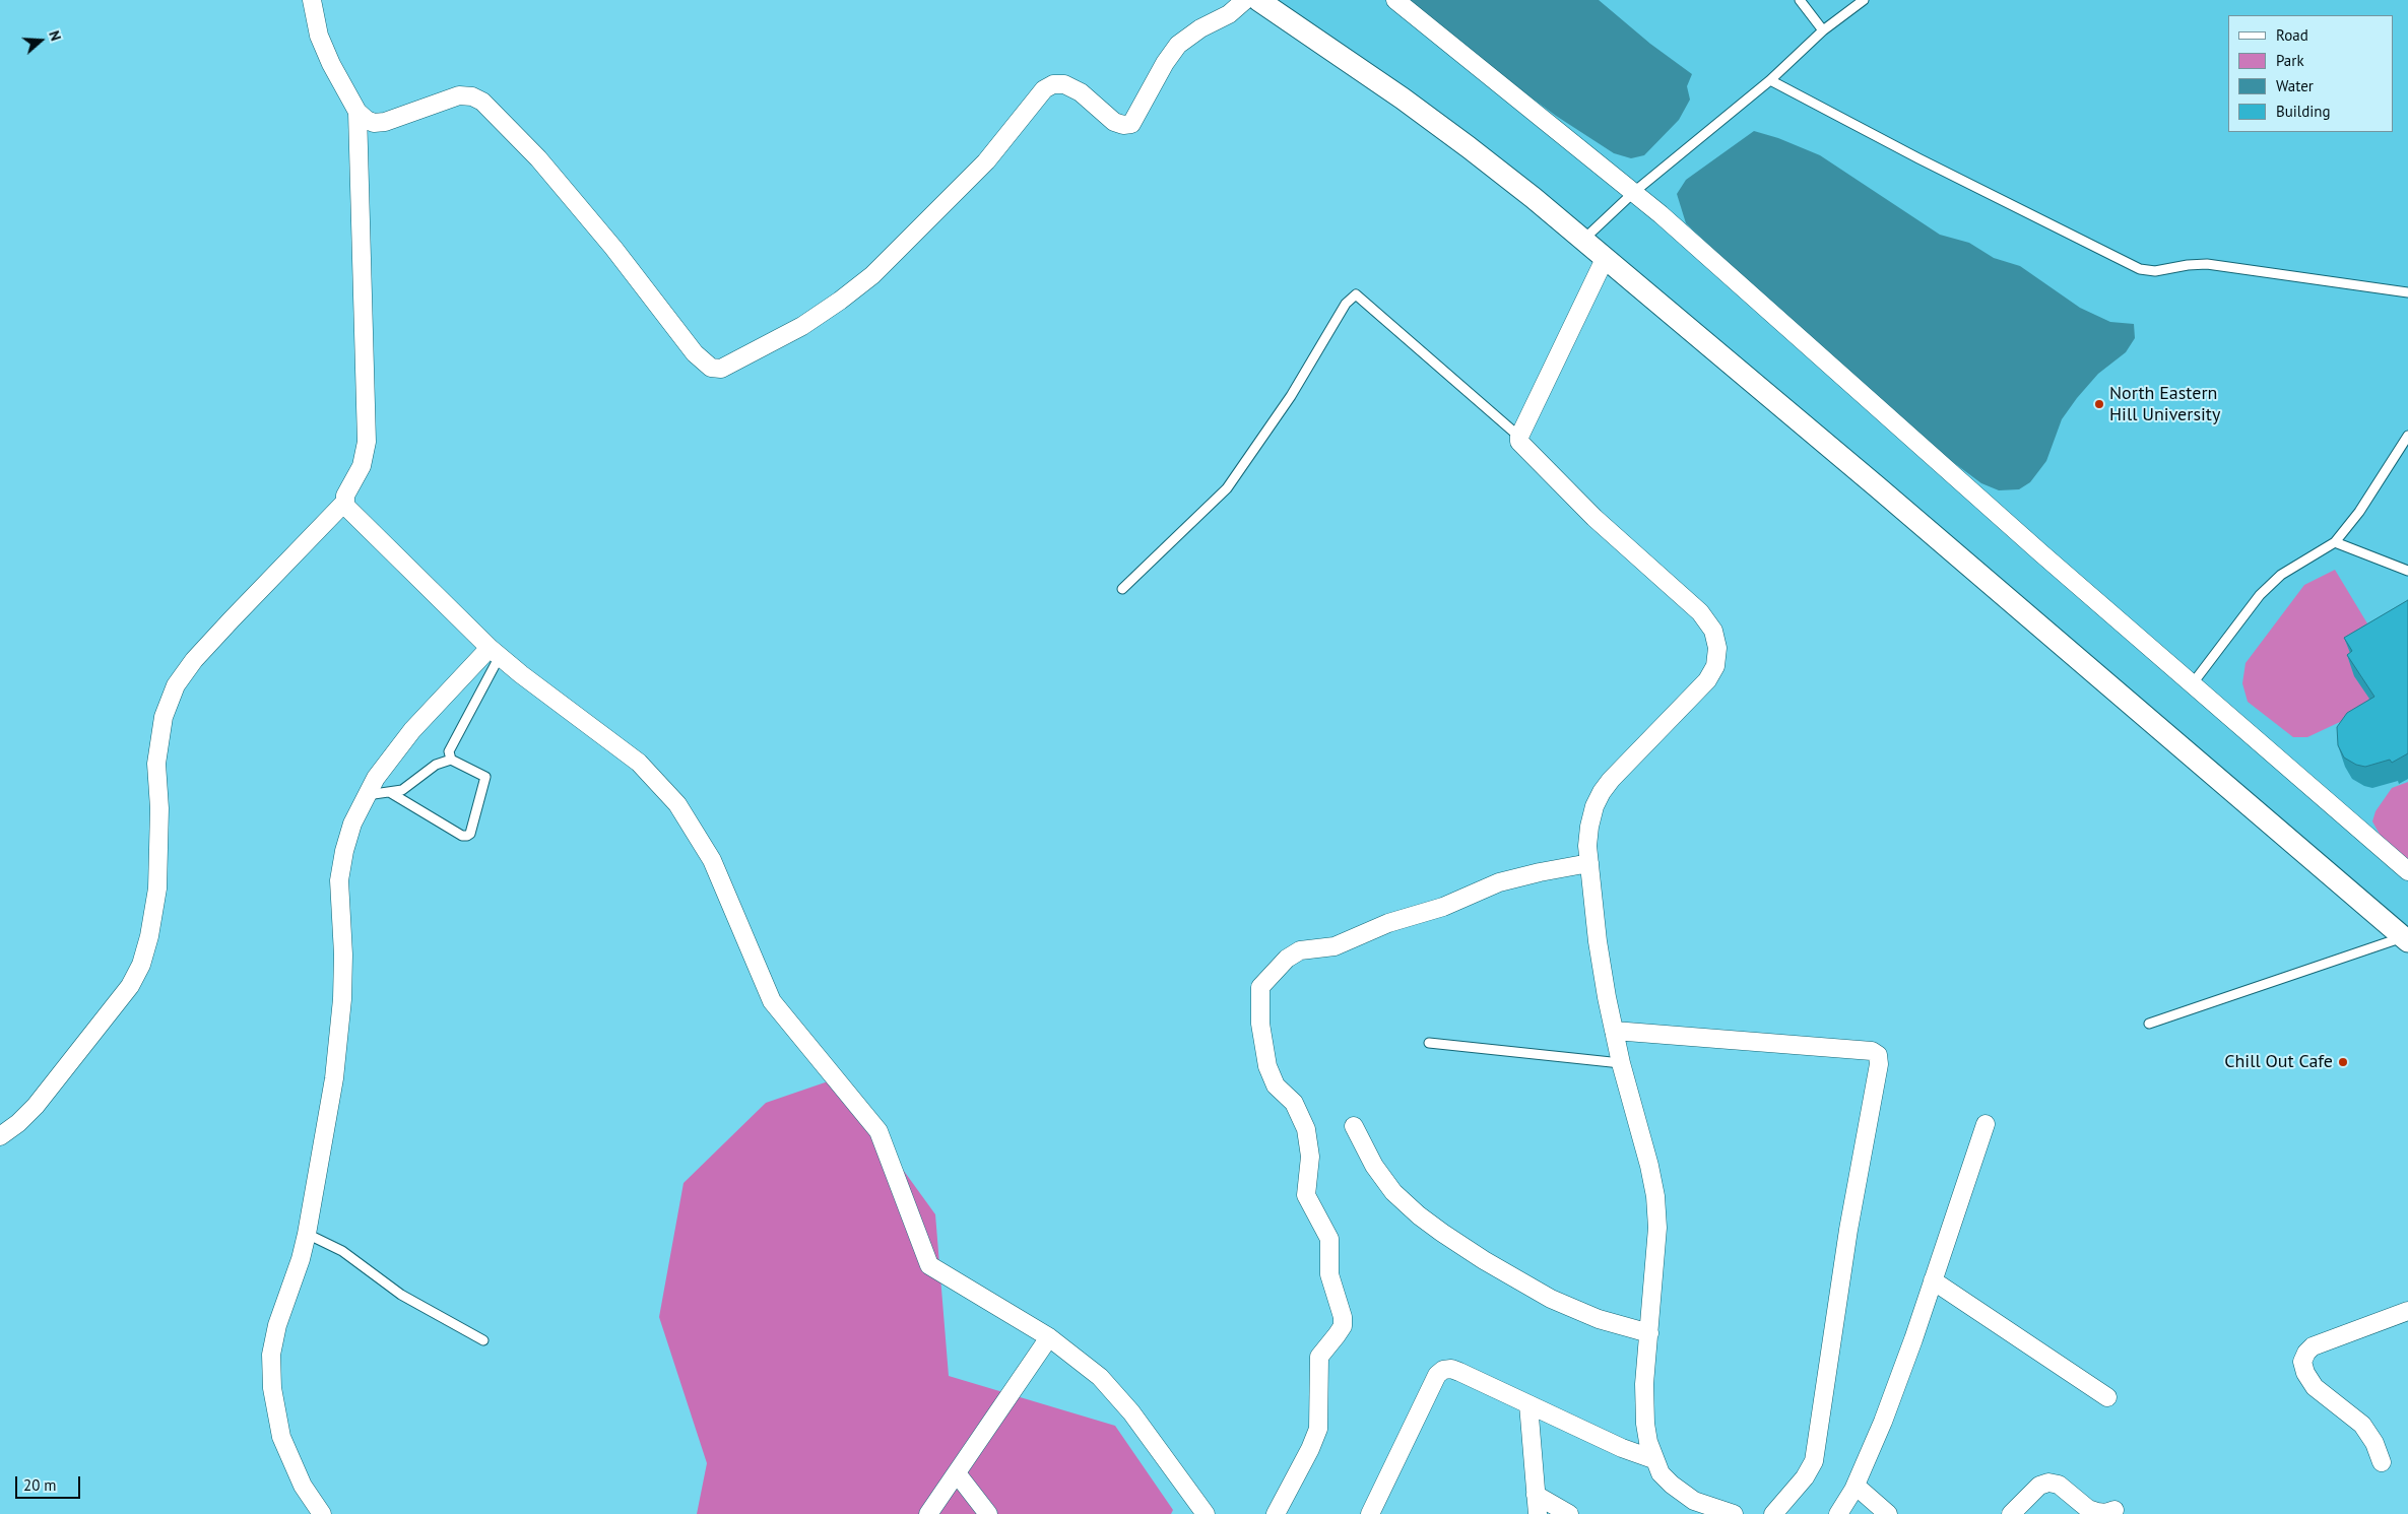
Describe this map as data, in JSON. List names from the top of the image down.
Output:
{
  "places": ["North Eastern Hill University", "Chill Out Cafe"],
  "legend": [
    "Road",
    "Park",
    "Water",
    "Building"
  ],
  "scale_bar": "20 m",
  "north": "right"
}
